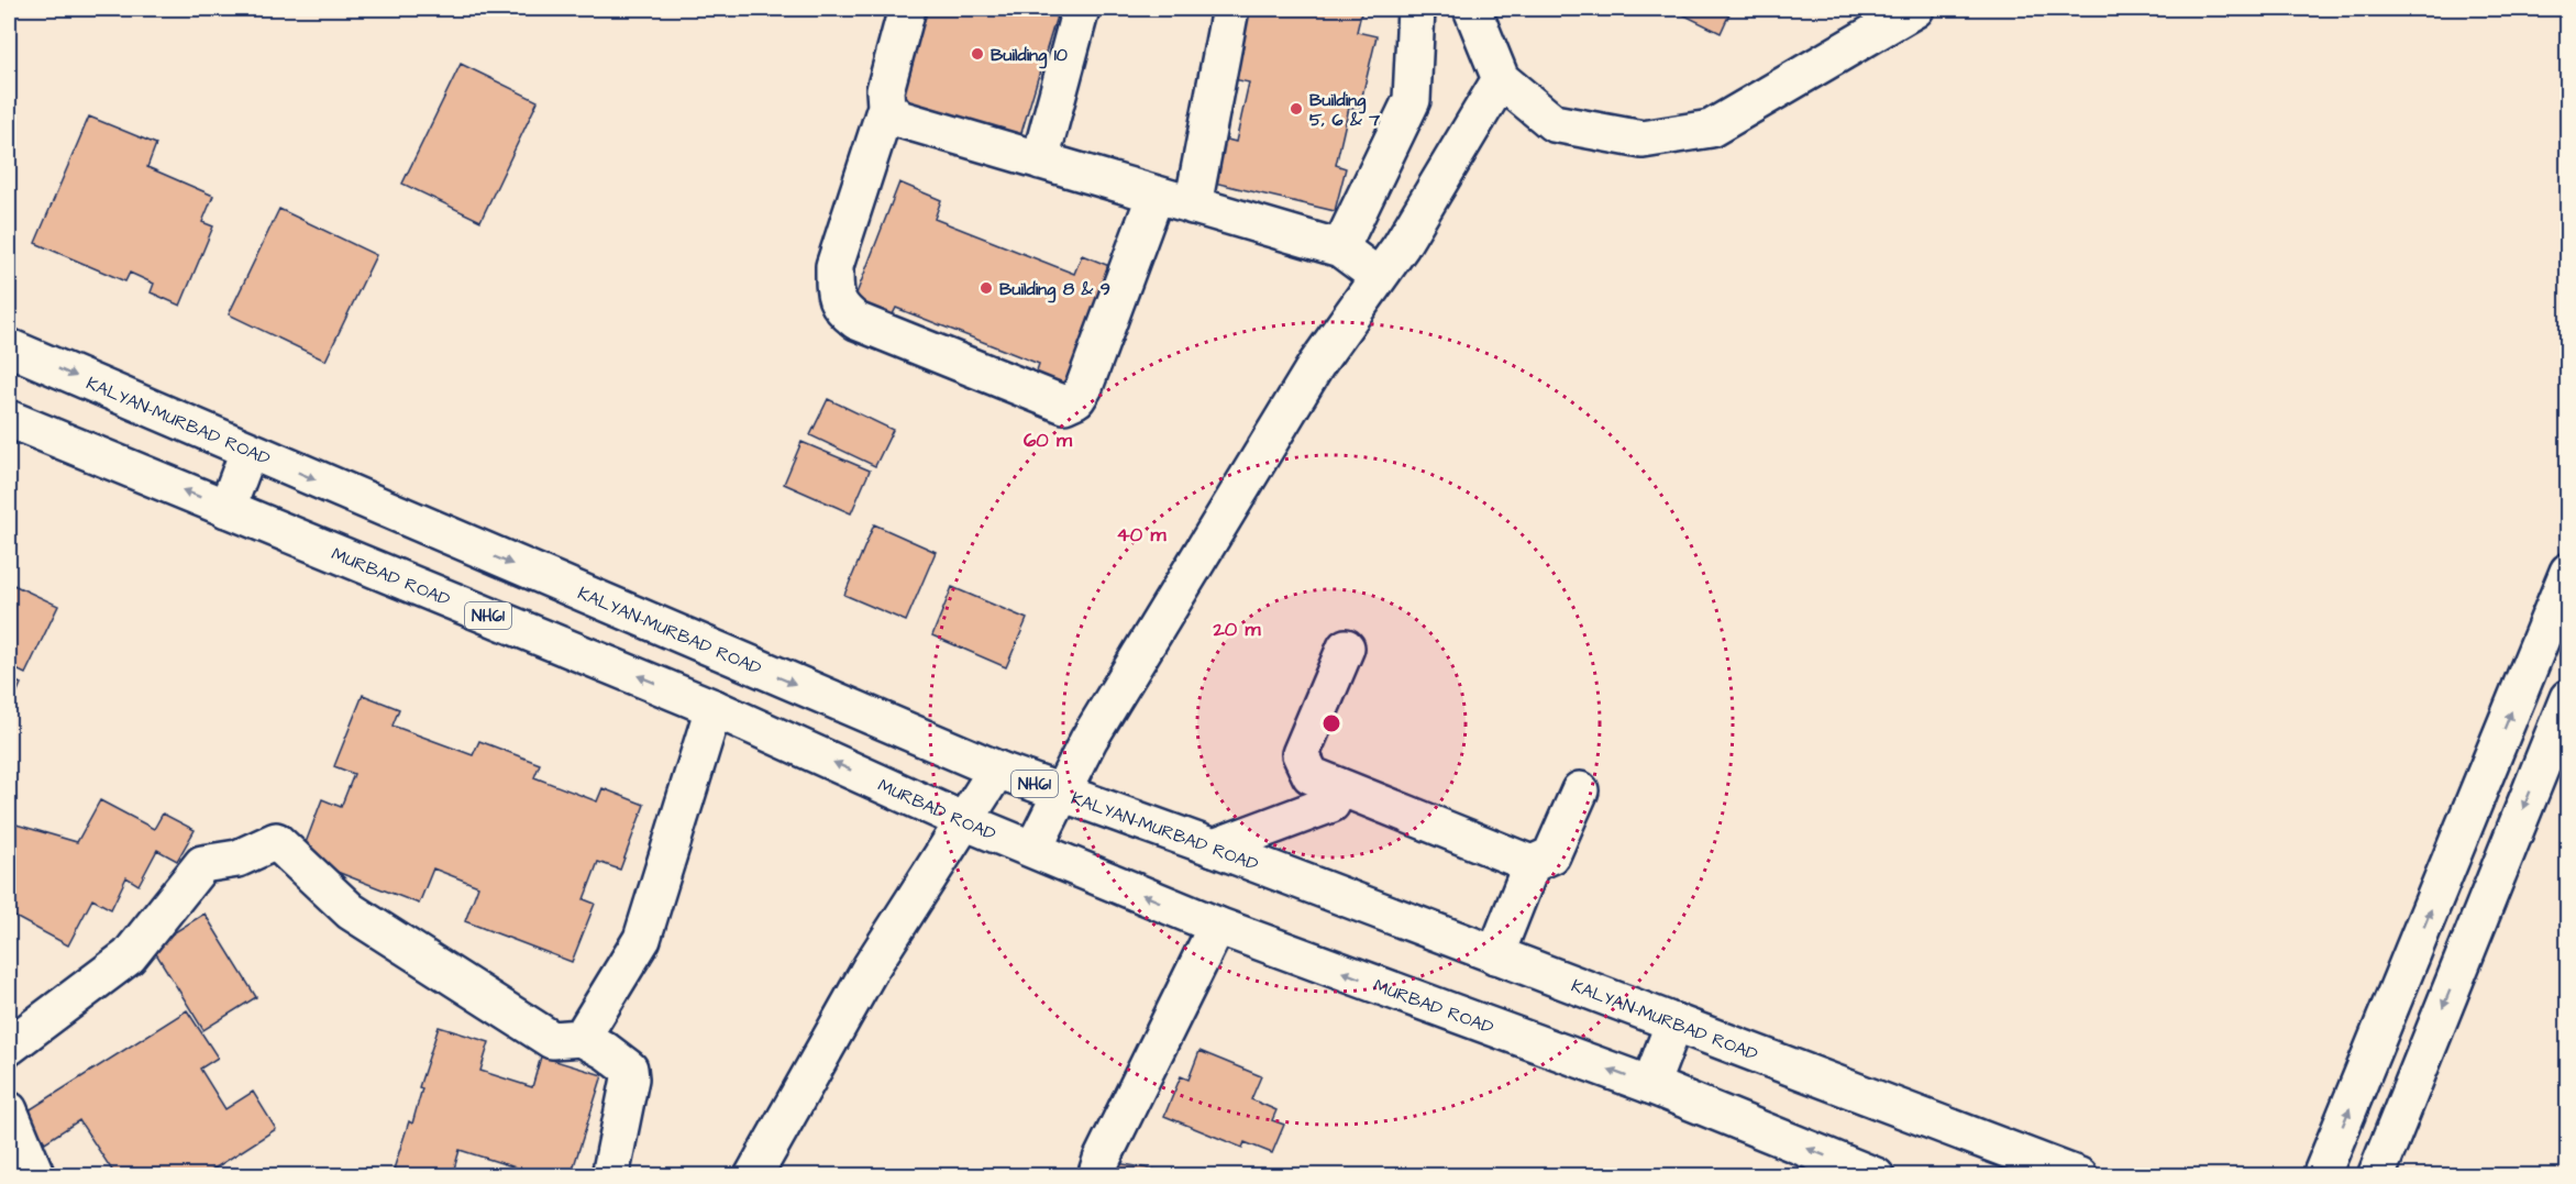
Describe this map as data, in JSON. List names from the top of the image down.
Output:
{
  "streets": {
    "main road": ["KALYAN-MURBAD ROAD", "MURBAD ROAD", "NH61"]
  },
  "one_way": ["KALYAN-MURBAD ROAD", "MURBAD ROAD"],
  "places": ["Building 10", "Building 5, 6 & 7", "Building 8 & 9"],
  "rings": ["60 m", "40 m", "20 m"]
}
